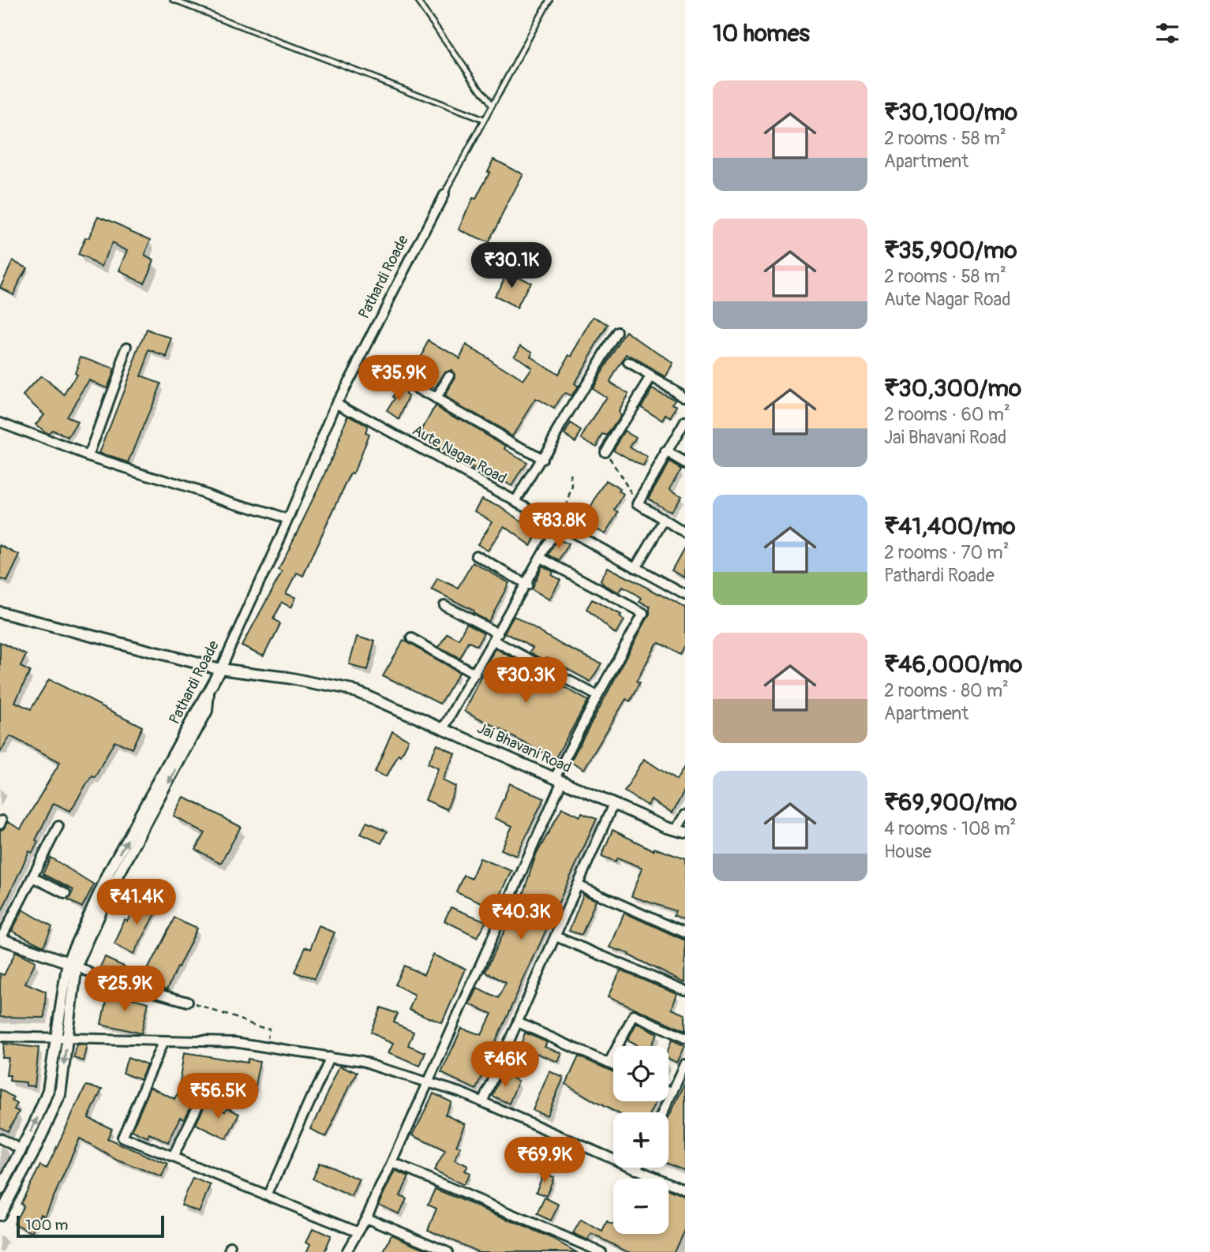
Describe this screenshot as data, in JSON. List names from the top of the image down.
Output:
{
  "streets": {
    "street": ["Pathardi Roade", "Aute Nagar Road", "Jai Bhavani Road"]
  },
  "crossings": [
    ["Pathardi Roade", "Aute Nagar Road"],
    ["Pathardi Roade", "Jai Bhavani Road"]
  ],
  "scale_bar": "100 m",
  "page": {
    "heading": "10 homes",
    "list": [
      {
        "name": "₹30,100/mo",
        "note": "2 rooms · 58 m² · Apartment"
      },
      {
        "name": "₹35,900/mo",
        "note": "2 rooms · 58 m² · Aute Nagar Road"
      },
      {
        "name": "₹30,300/mo",
        "note": "2 rooms · 60 m² · Jai Bhavani Road"
      },
      {
        "name": "₹41,400/mo",
        "note": "2 rooms · 70 m² · Pathardi Roade"
      },
      {
        "name": "₹46,000/mo",
        "note": "2 rooms · 80 m² · Apartment"
      },
      {
        "name": "₹69,900/mo",
        "note": "4 rooms · 108 m² · House"
      }
    ],
    "price": [
      "₹30.1K",
      "₹35.9K",
      "₹83.8K",
      "₹30.3K",
      "₹41.4K",
      "₹40.3K",
      "₹25.9K",
      "₹46K",
      "₹56.5K",
      "₹69.9K"
    ],
    "map_buttons": ["+", "−"],
    "scale": "100 m"
  }
}
